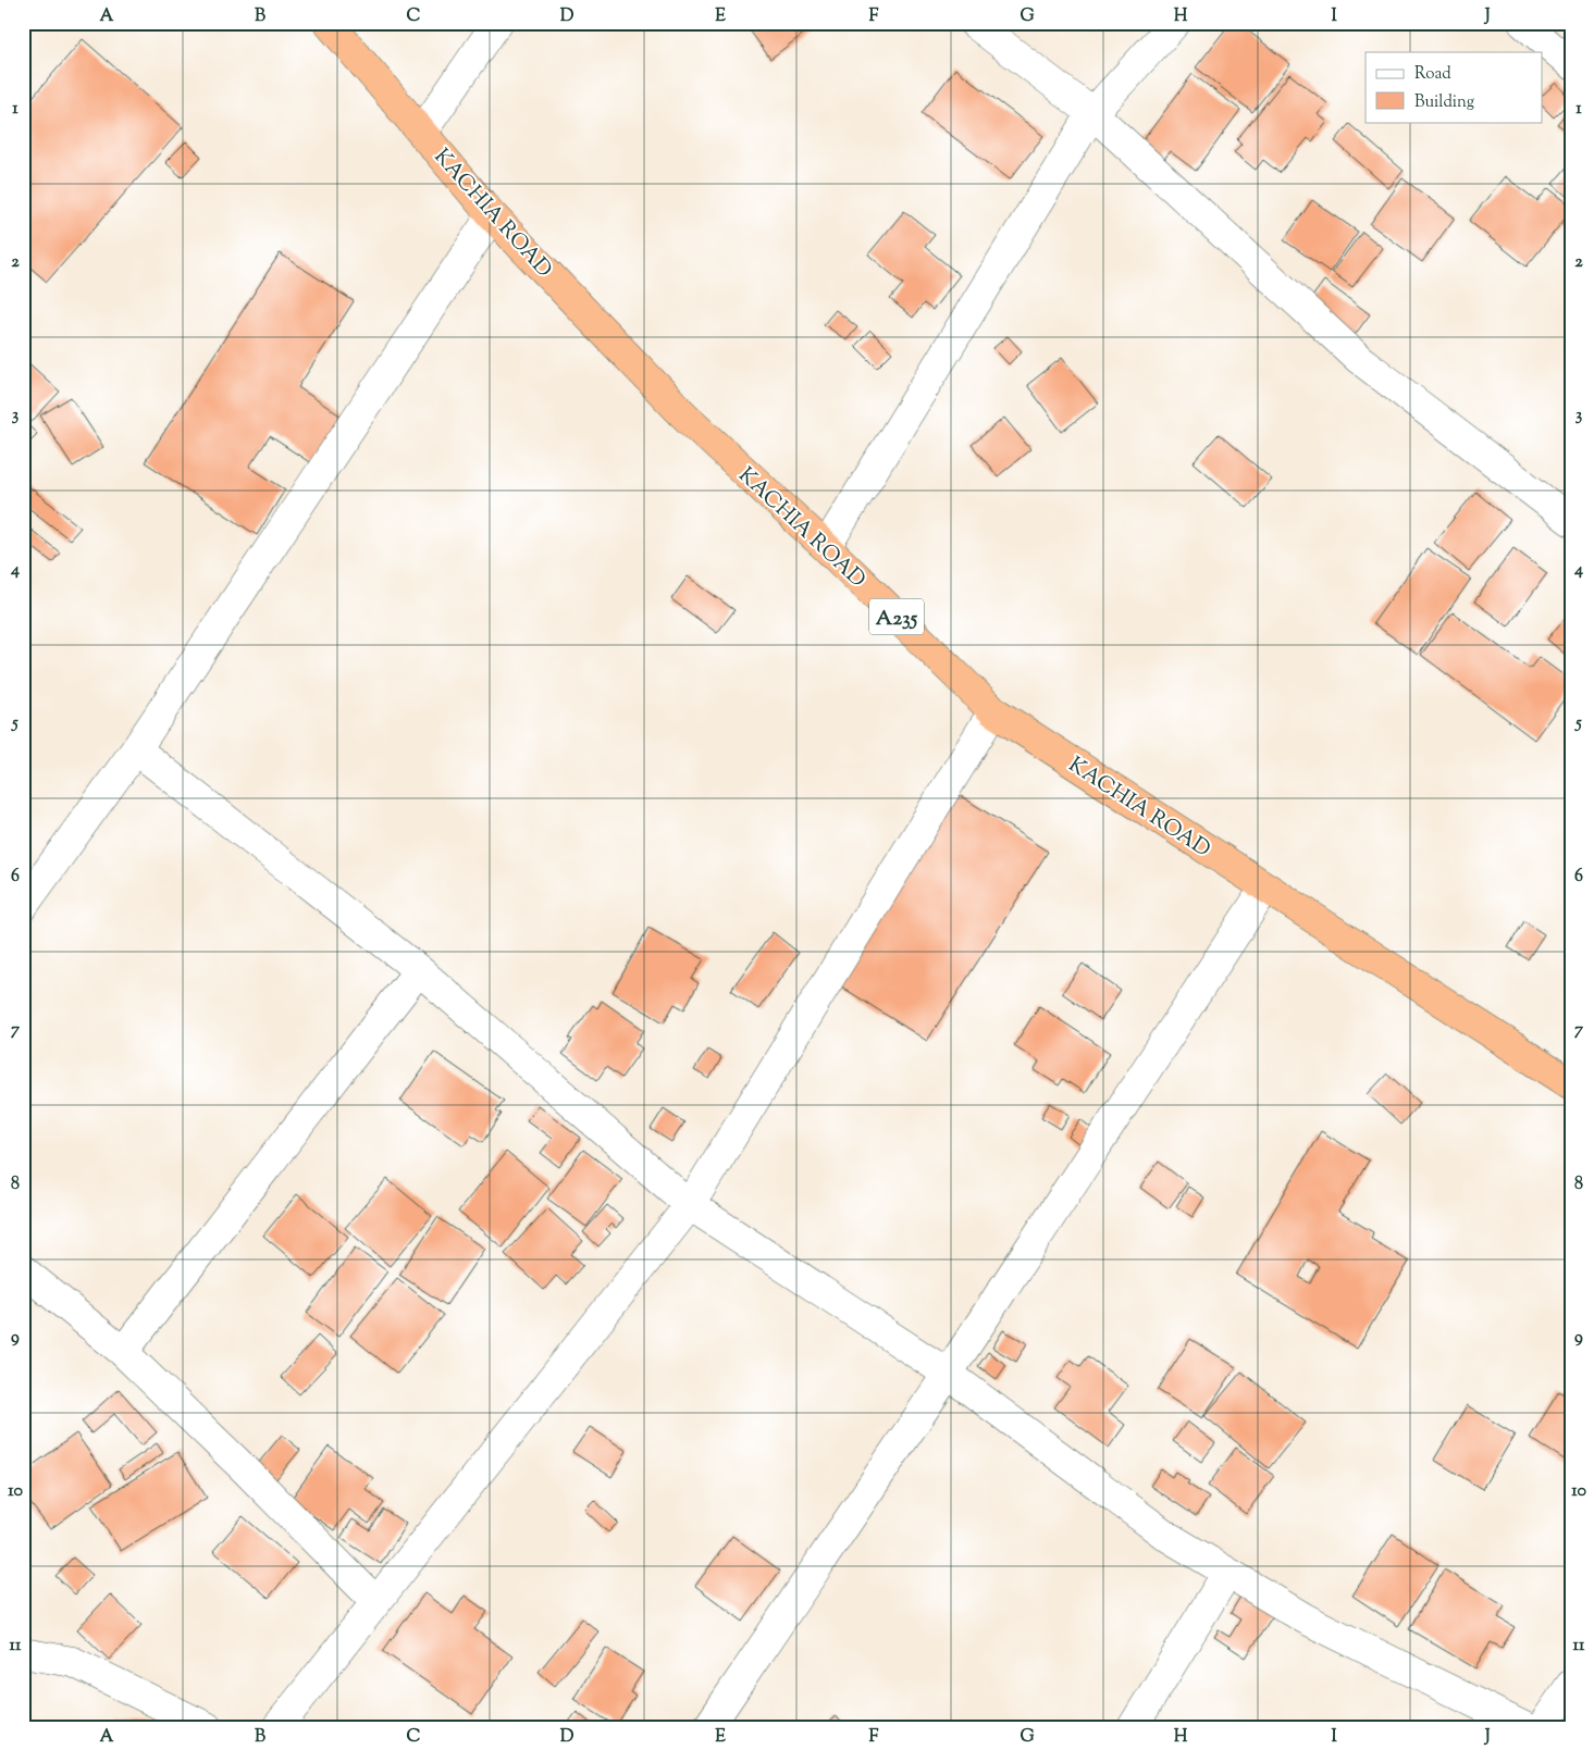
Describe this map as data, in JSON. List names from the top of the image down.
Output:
{
  "streets": {
    "highway": ["KACHIA ROAD", "A235"]
  },
  "legend": ["Road", "Building"],
  "grid": {
    "columns": [
      "A",
      "B",
      "C",
      "D",
      "E",
      "F",
      "G",
      "H",
      "I",
      "J"
    ],
    "rows": [
      "1",
      "2",
      "3",
      "4",
      "5",
      "6",
      "7",
      "8",
      "9",
      "10",
      "11"
    ]
  }
}
